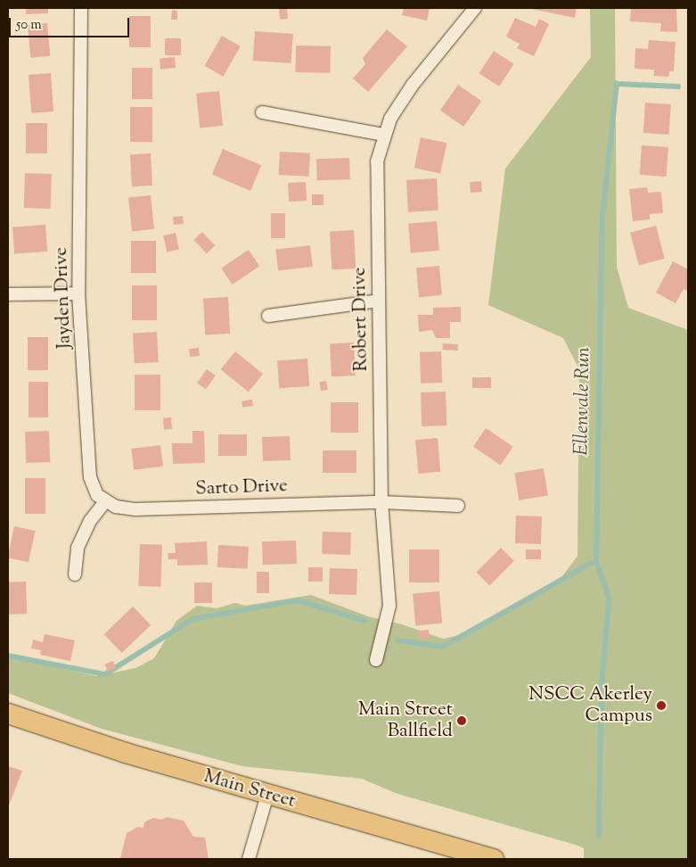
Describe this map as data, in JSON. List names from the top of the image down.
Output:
{
  "streets": {
    "main road": ["Main Street"],
    "street": ["Jayden Drive", "Robert Drive", "Sarto Drive"]
  },
  "crossings": [
    ["Jayden Drive", "Sarto Drive"],
    ["Robert Drive", "Sarto Drive"]
  ],
  "water": ["Ellenvale Run"],
  "places": ["NSCC Akerley Campus", "Main Street Ballfield"],
  "scale_bar": "50 m"
}
